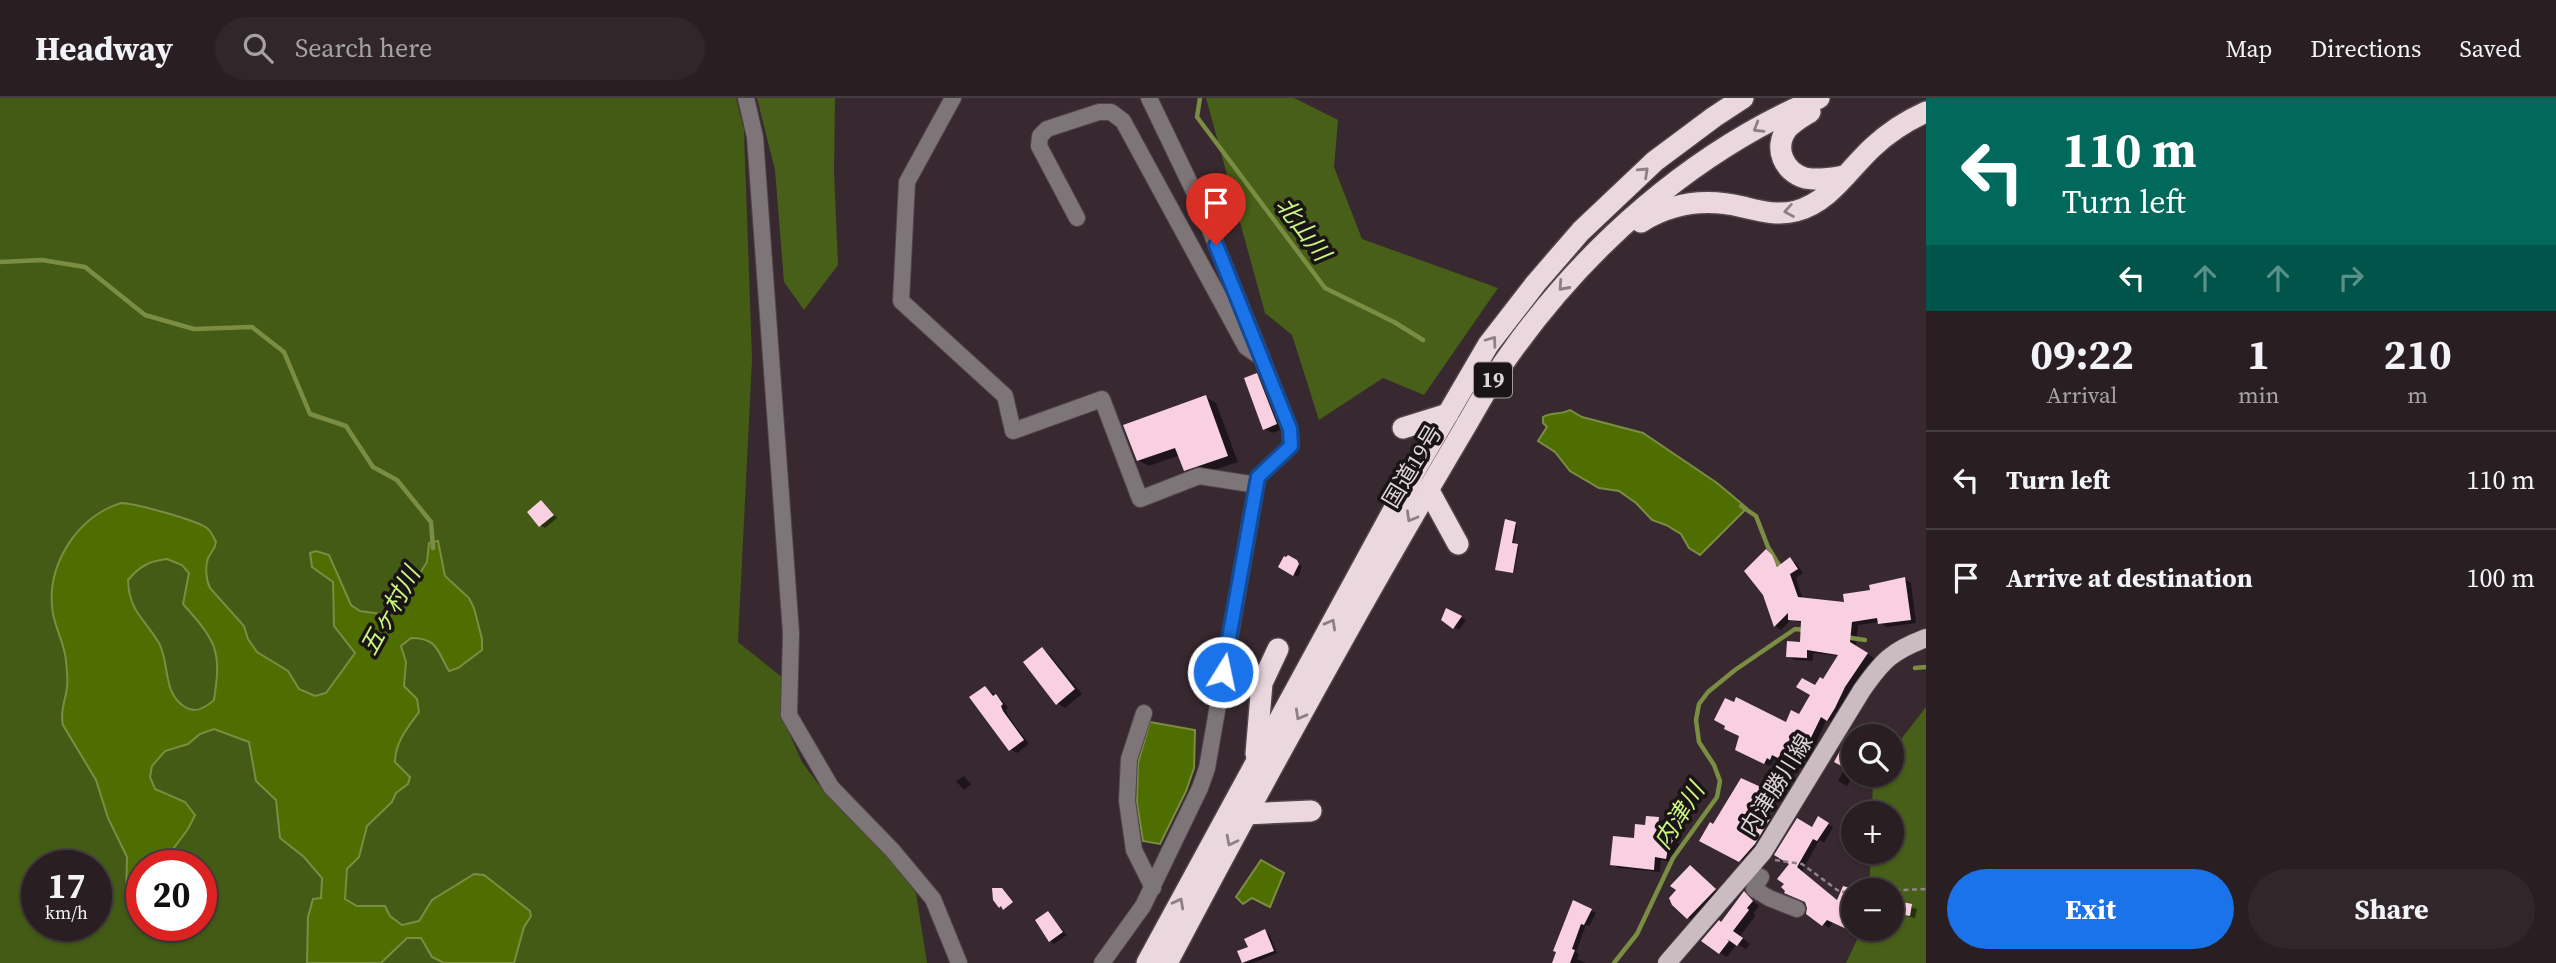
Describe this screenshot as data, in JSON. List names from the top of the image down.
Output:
{
  "streets": {
    "highway": ["19", "国道19号"],
    "main road": ["内津勝川線"]
  },
  "water": ["北山川", "五ヶ村川", "内津川"],
  "page": {
    "header": "Headway",
    "search": "Search here",
    "nav": ["Map", "Directions", "Saved"],
    "turn": ["110 m", "Turn left"],
    "eta": [
      "09:22",
      "Arrival",
      "1",
      "min",
      "210",
      "m"
    ],
    "list": [
      {
        "name": "Turn left",
        "value": "110 m"
      },
      {
        "name": "Arrive at destination",
        "value": "100 m"
      }
    ],
    "map_buttons": ["+", "−"],
    "speed": "17 km/h",
    "limit": "20",
    "buttons": ["Exit", "Share"]
  }
}
